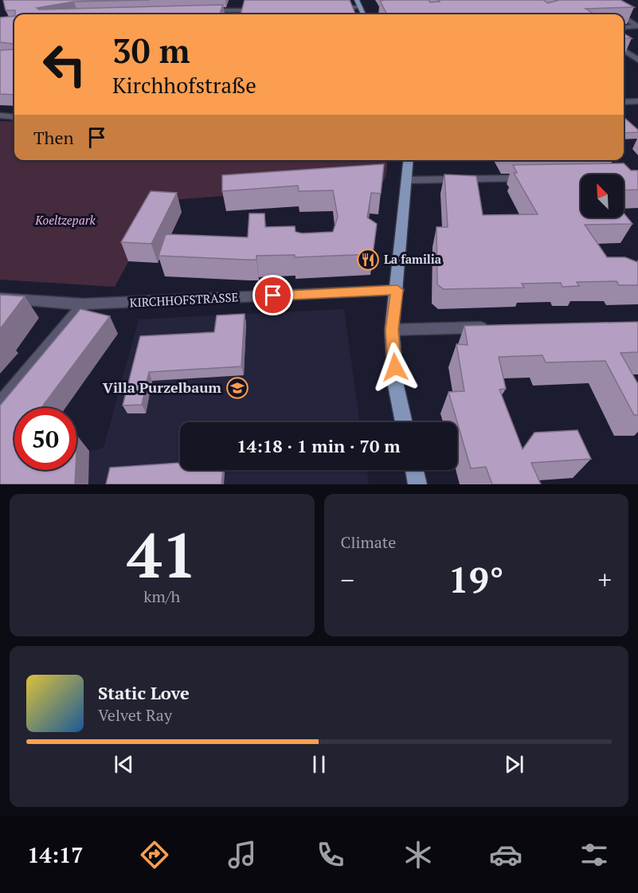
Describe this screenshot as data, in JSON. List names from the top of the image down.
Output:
{
  "streets": {
    "street": ["KIRCHHOFSTRASSE"]
  },
  "parks": ["Koeltzepark"],
  "places": {
    "restaurant": ["La familia"],
    "school or university": ["Villa Purzelbaum"]
  },
  "north": "top left",
  "page": {
    "turn": ["30 m", "Kirchhofstraße"],
    "then": "Then",
    "limit": "50",
    "trip": "14:18 · 1 min · 70 m",
    "tile": [
      ["41", "km/h"],
      "Climate"
    ],
    "heat": ["−", "19°", "+"],
    "song": ["Static Love", "Velvet Ray"],
    "tabs": "14:17"
  }
}
